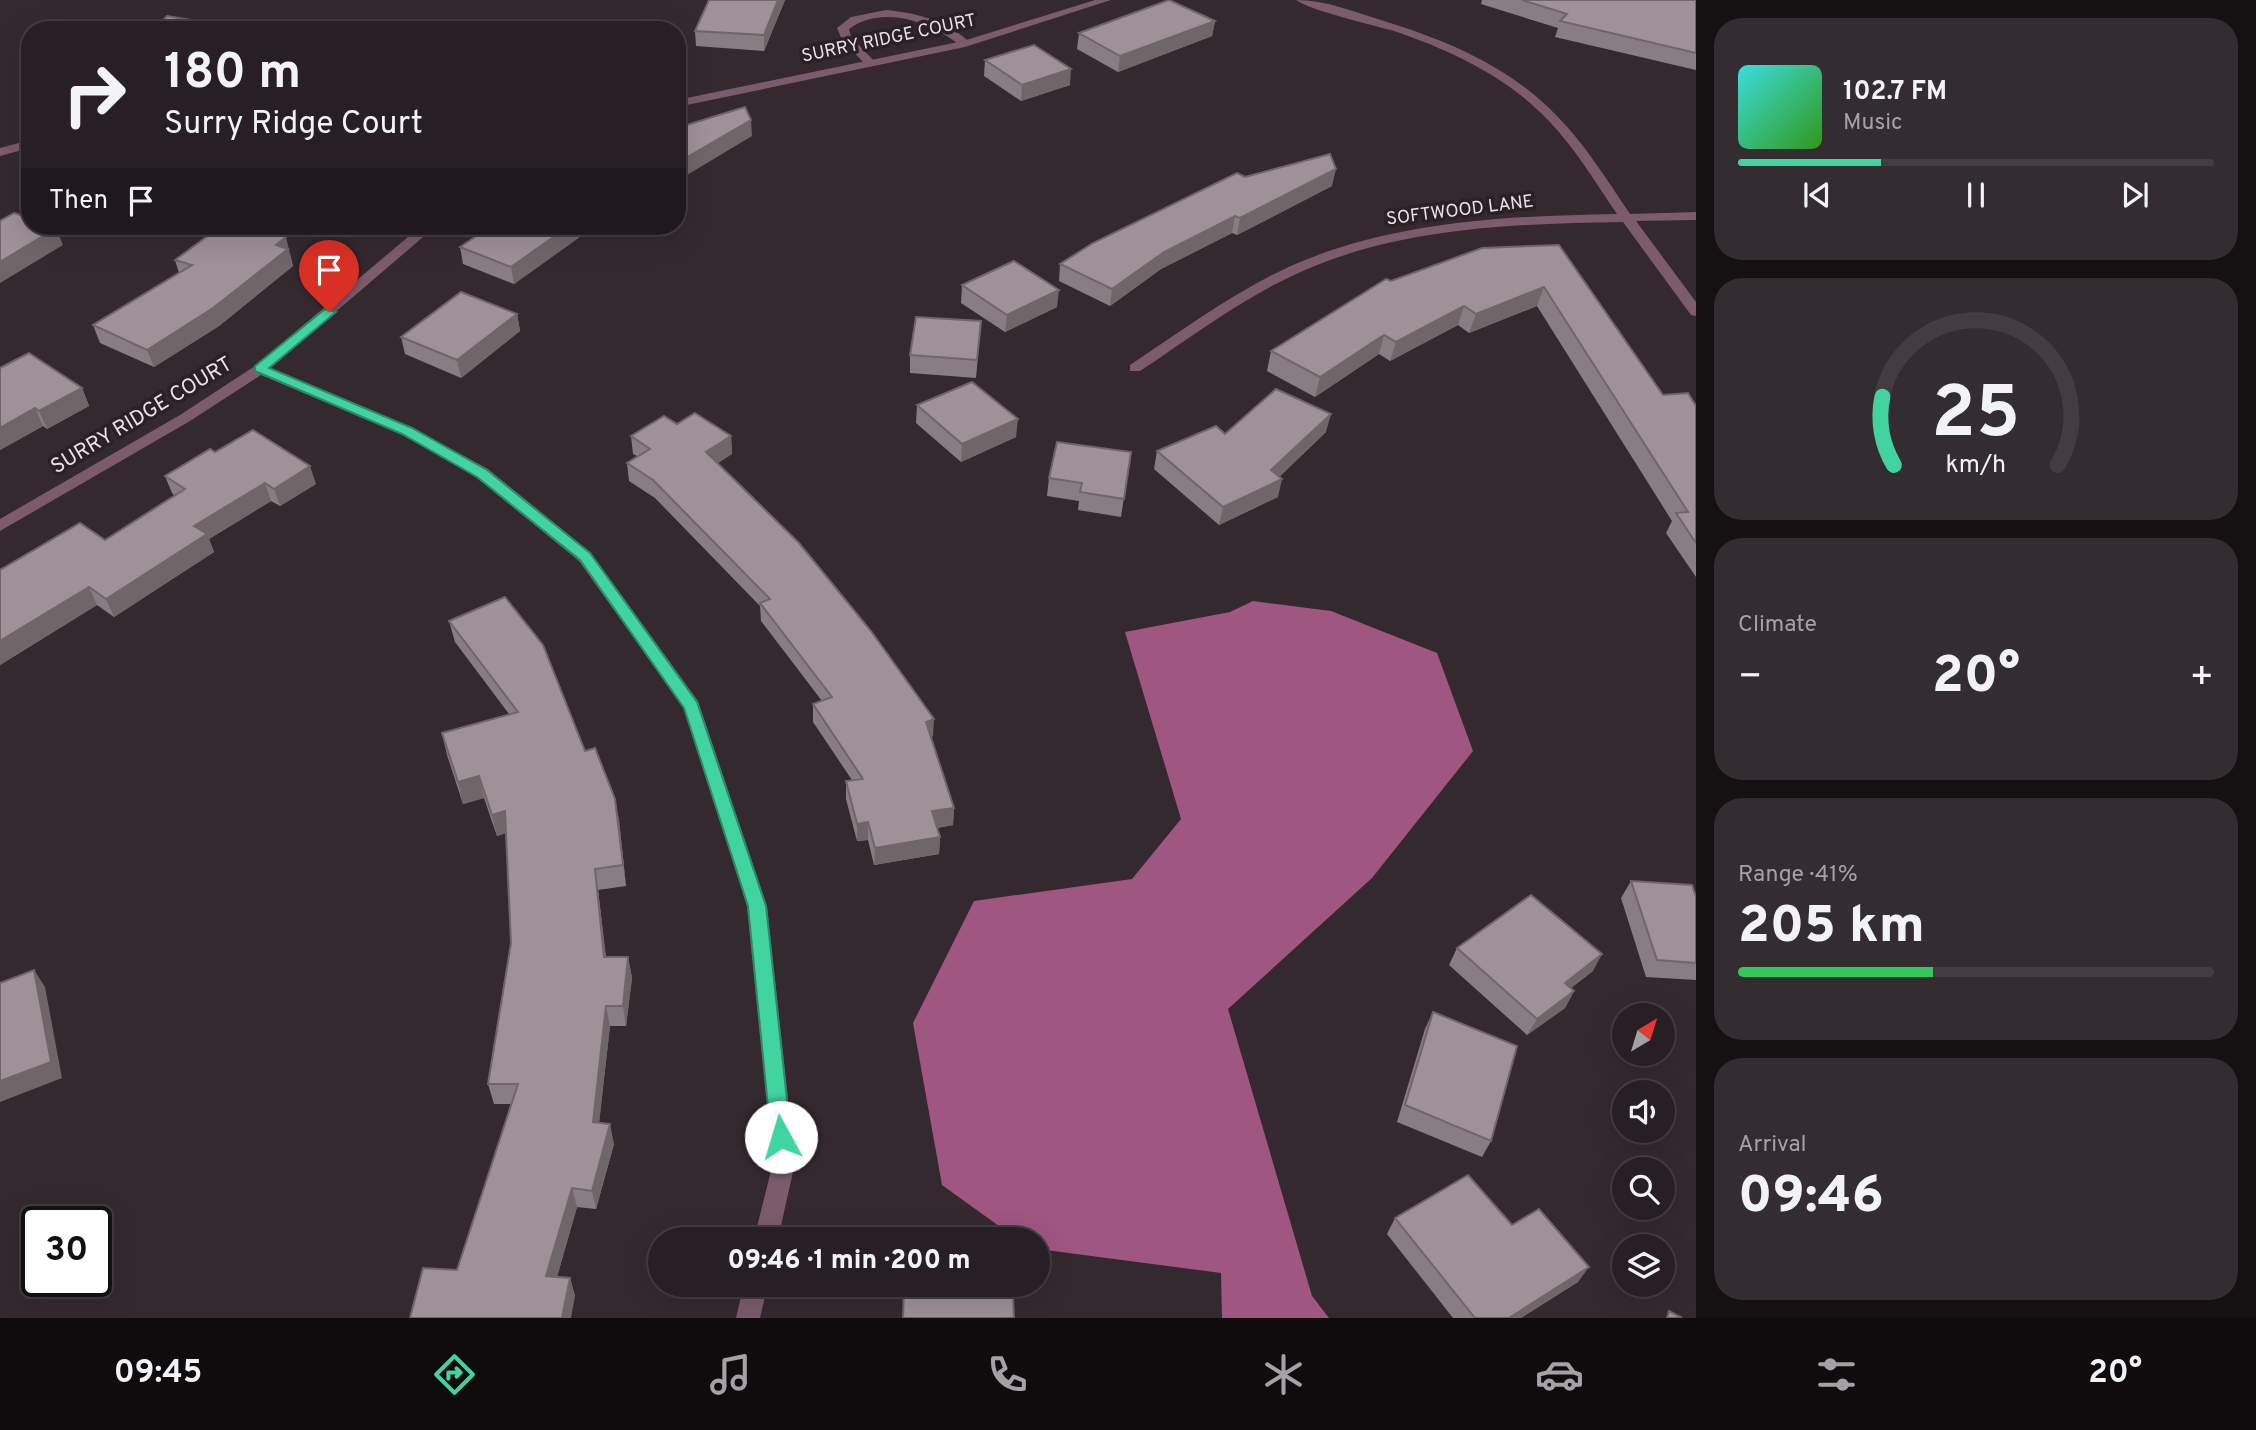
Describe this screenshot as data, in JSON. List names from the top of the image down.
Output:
{
  "streets": {
    "street": ["SURRY RIDGE COURT", "SOFTWOOD LANE"]
  },
  "north": "top right",
  "page": {
    "turn": ["180 m", "Surry Ridge Court"],
    "song": ["102.7 FM", "Music"],
    "then": "Then",
    "tile": [
      "Climate",
      ["Range · 41%", "205 km"],
      ["Arrival", "09:46"]
    ],
    "heat": ["−", "20°", "+"],
    "limit": "30",
    "trip": "09:46 · 1 min · 200 m",
    "tabs": ["09:45", "20°"],
    "gauge": ["25", "km/h"]
  }
}
